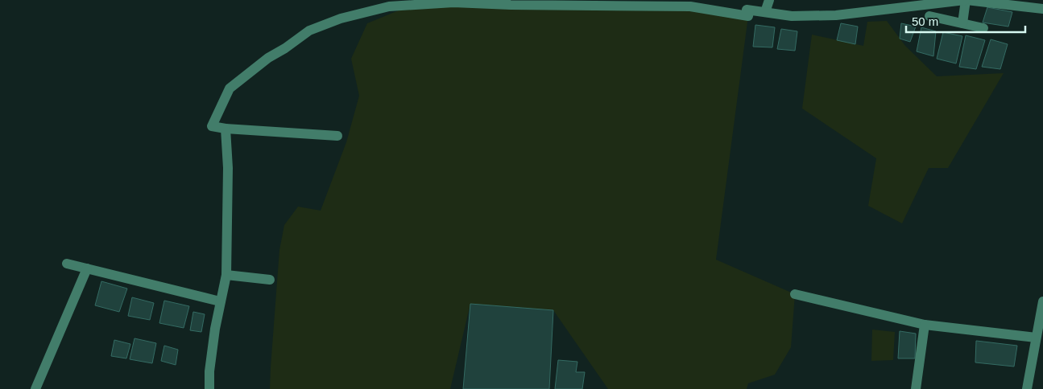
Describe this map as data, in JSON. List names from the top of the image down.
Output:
{
  "scale_bar": "50 m"
}
